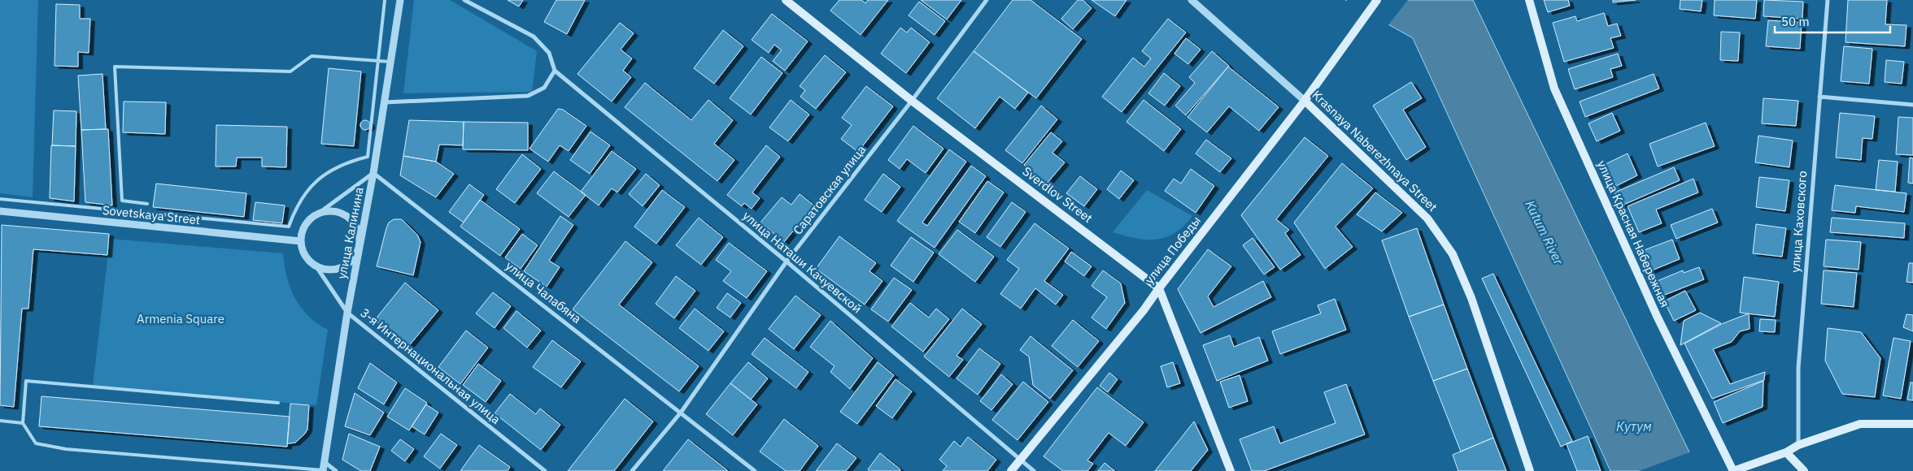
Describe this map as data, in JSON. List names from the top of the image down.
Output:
{
  "streets": {
    "main road": [
      "Krasnaya Naberezhnaya Street",
      "Sverdlov Street",
      "улица Красная Набережная",
      "улица Победы"
    ],
    "street": [
      "Саратовская улица",
      "Sovetskaya Street",
      "улица Каховского",
      "улица Калинина",
      "улица Наташи Качуевской",
      "улица Чалабяна",
      "3-я Интернациональная улица"
    ]
  },
  "crossings": [
    ["Krasnaya Naberezhnaya Street", "улица Победы"],
    ["Саратовская улица", "Sverdlov Street"],
    ["Саратовская улица", "улица Наташи Качуевской"],
    ["Саратовская улица", "улица Чалабяна"],
    ["Sverdlov Street", "улица Победы"],
    ["Sovetskaya Street", "улица Калинина"],
    ["Sovetskaya Street", "3-я Интернациональная улица"],
    ["улица Калинина", "улица Чалабяна"],
    ["улица Калинина", "3-я Интернациональная улица"],
    ["улица Победы", "улица Наташи Качуевской"]
  ],
  "water": ["Kutum River", "Кутум"],
  "parks": ["Armenia Square"],
  "scale_bar": "50 m"
}
